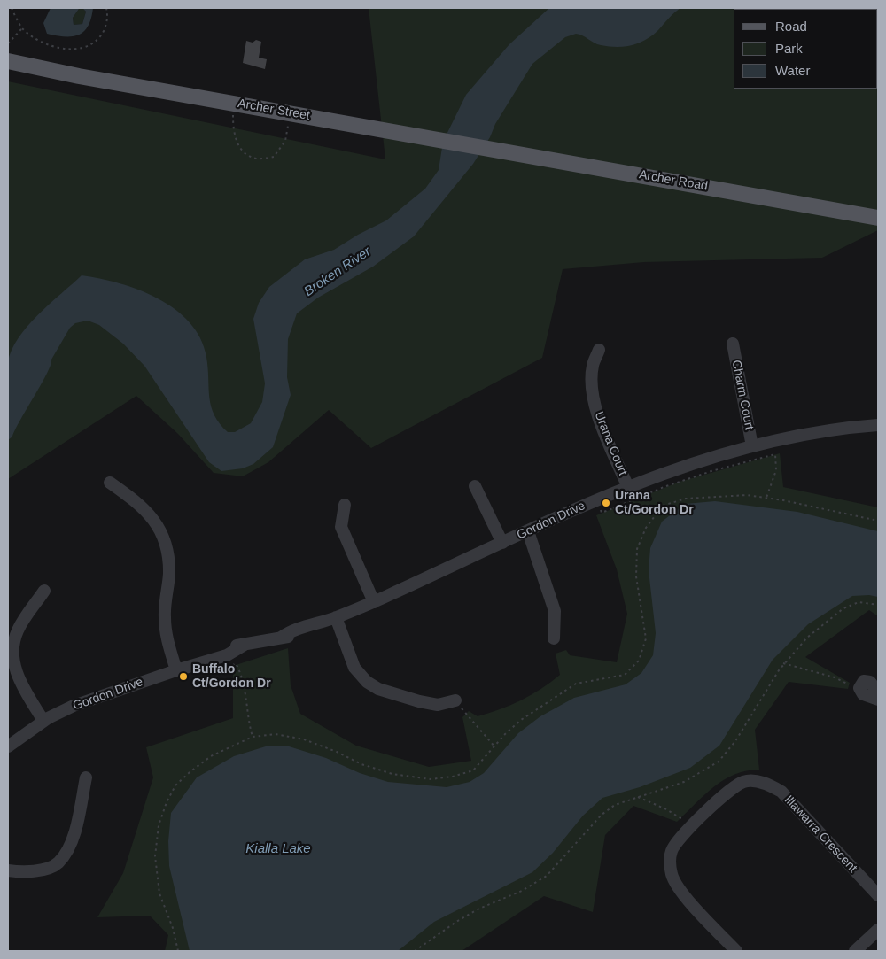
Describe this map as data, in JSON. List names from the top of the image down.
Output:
{
  "streets": {
    "main road": ["Archer Street", "Archer Road"],
    "street": [
      "Charm Court",
      "Urana Court",
      "Gordon Drive",
      "Illawarra Crescent"
    ]
  },
  "crossings": [
    ["Archer Street", "Archer Road"],
    ["Charm Court", "Gordon Drive"],
    ["Urana Court", "Gordon Drive"]
  ],
  "water": ["Broken River", "Kialla Lake"],
  "places": ["Urana Ct/Gordon Dr", "Buffalo Ct/Gordon Dr"],
  "legend": ["Road", "Park", "Water"]
}
